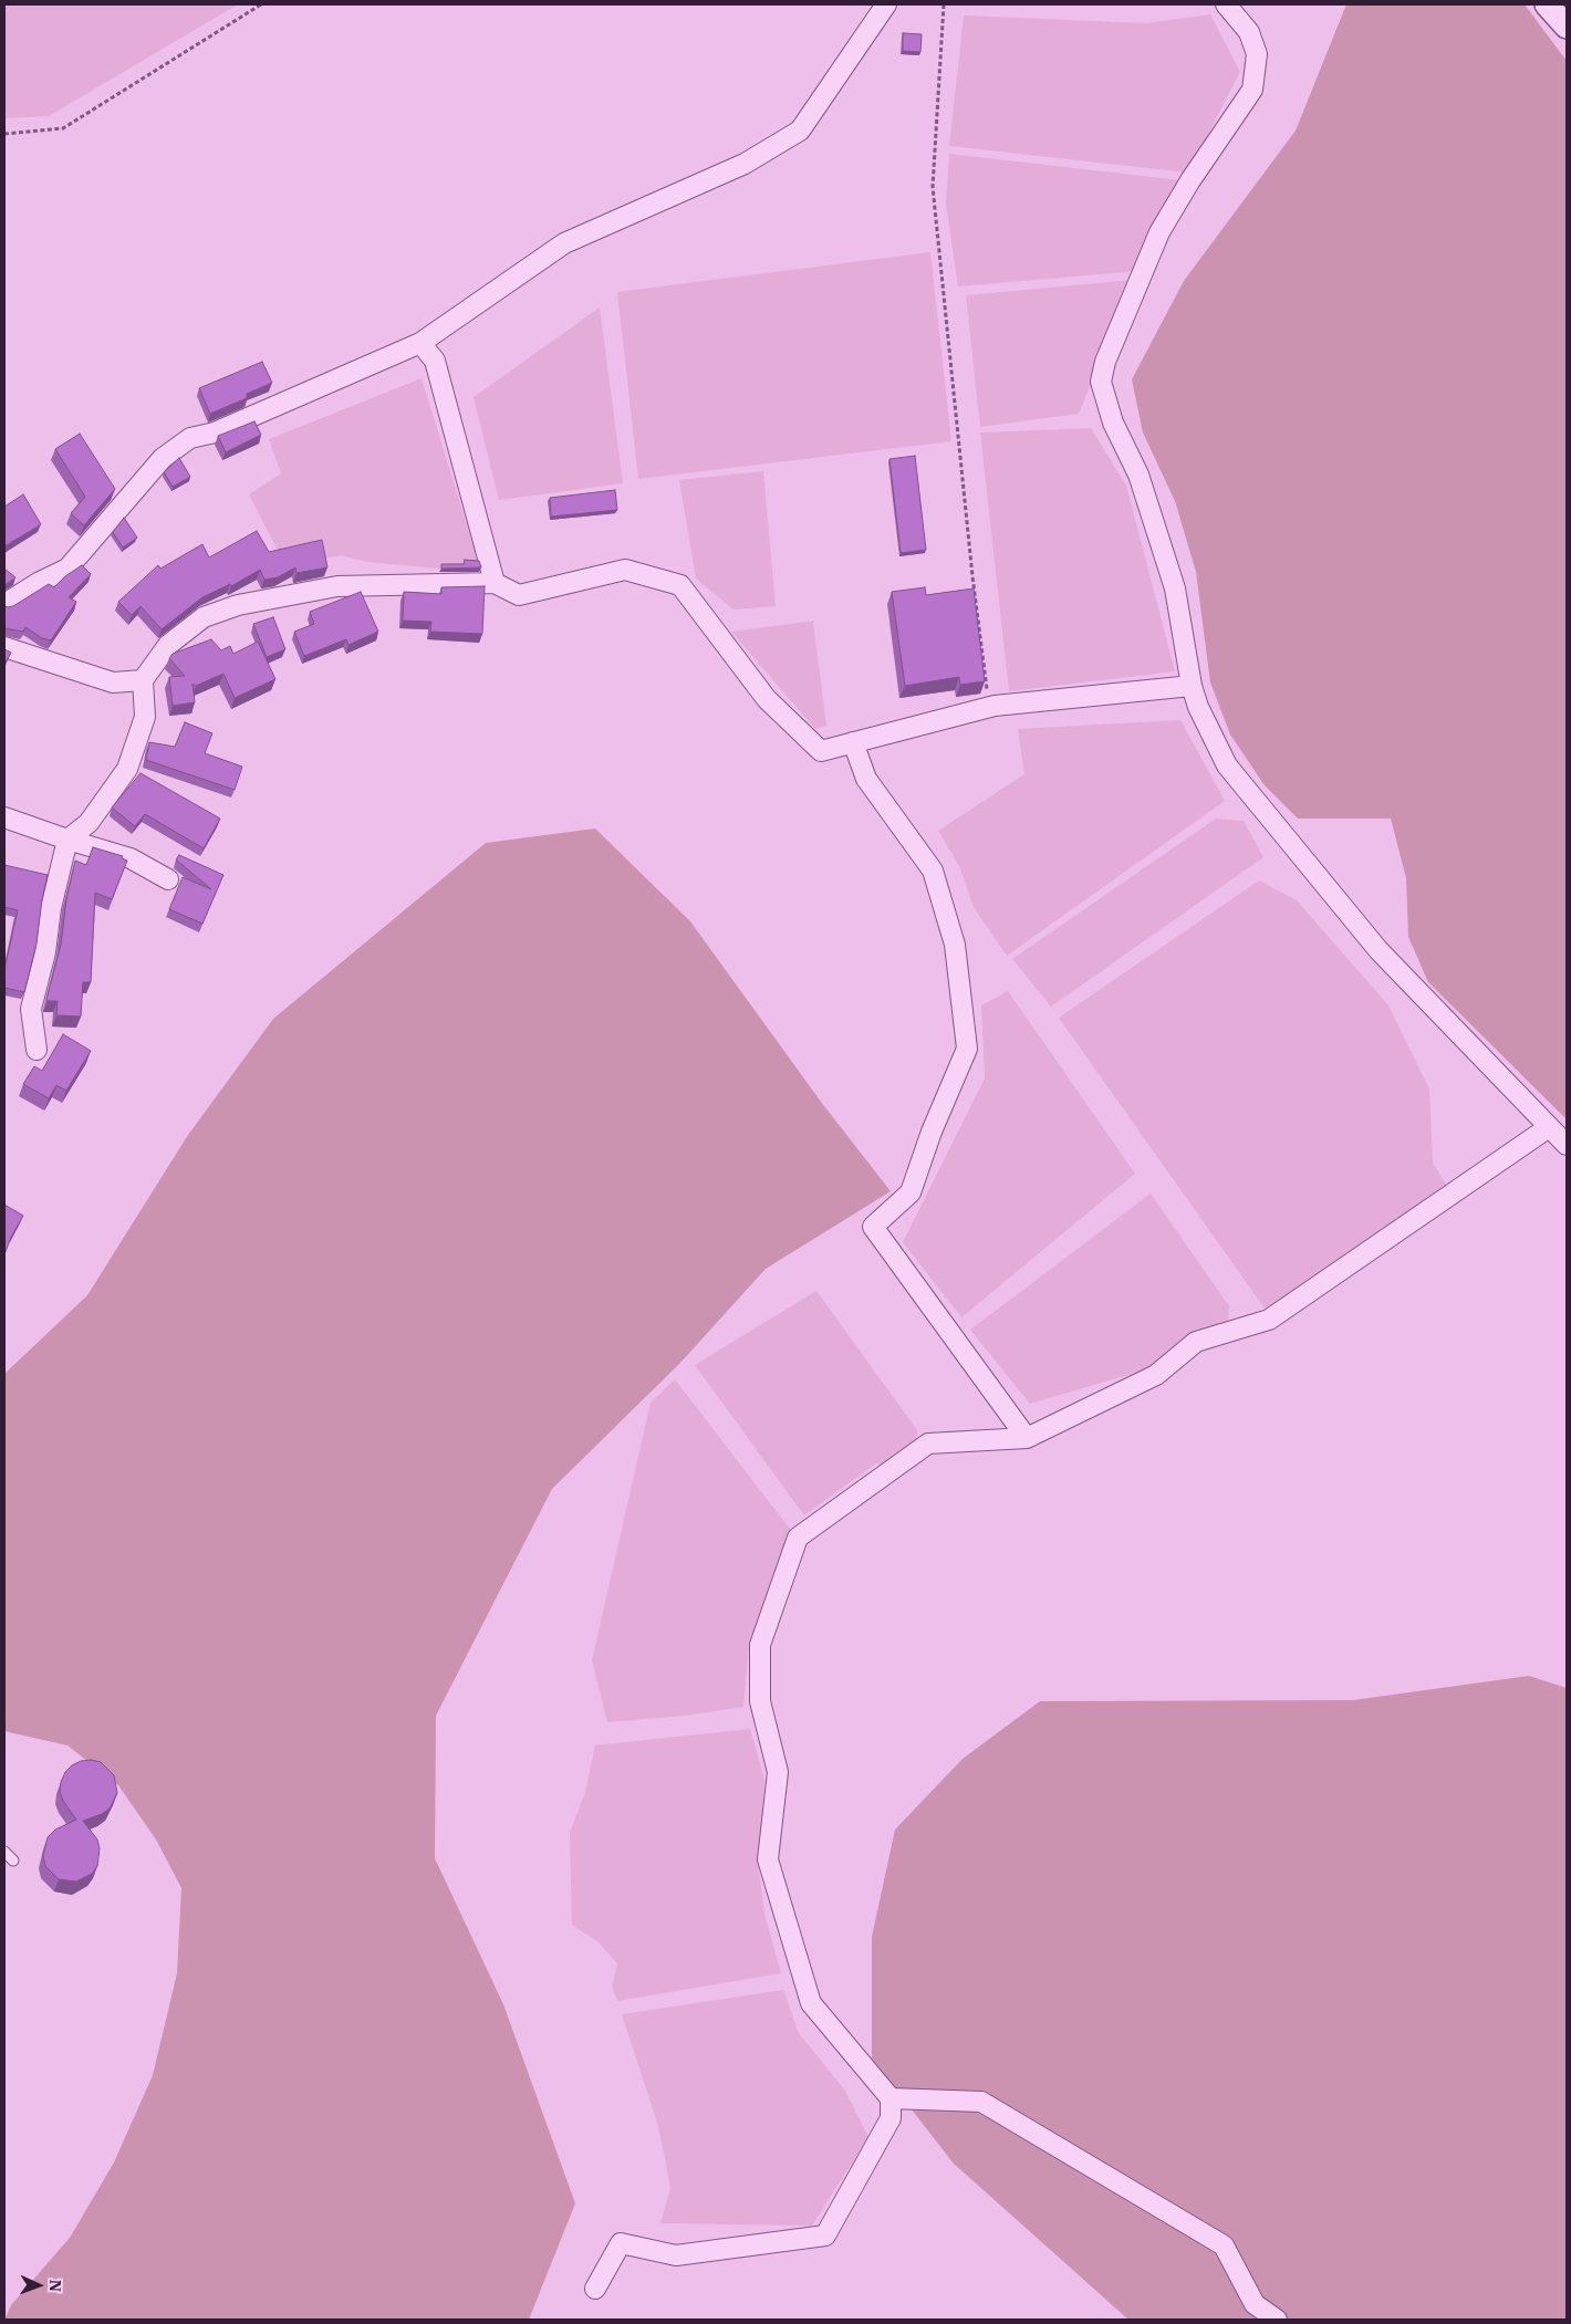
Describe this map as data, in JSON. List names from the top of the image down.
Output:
{
  "north": "right"
}
